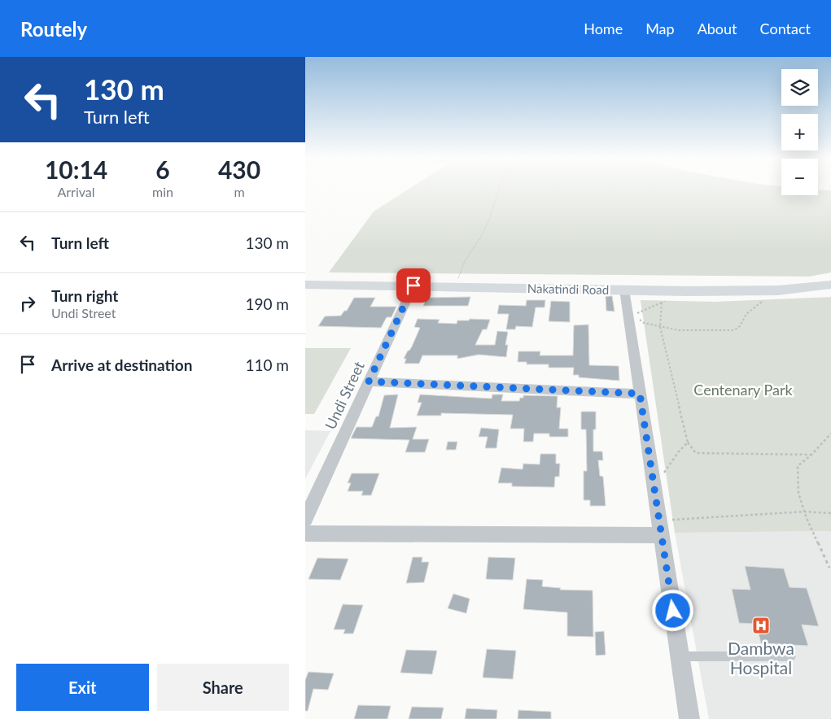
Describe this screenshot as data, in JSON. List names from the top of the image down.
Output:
{
  "streets": {
    "highway": ["Nakatindi Road"],
    "street": ["Undi Street"]
  },
  "crossings": [
    ["Nakatindi Road", "Undi Street"]
  ],
  "parks": ["Centenary Park"],
  "places": {
    "hospital": ["Dambwa Hospital"]
  },
  "page": {
    "header": "Routely",
    "nav": [
      "Home",
      "Map",
      "About",
      "Contact"
    ],
    "turn": ["130 m", "Turn left"],
    "map_buttons": ["+", "−"],
    "eta": [
      "10:14",
      "Arrival",
      "6",
      "min",
      "430",
      "m"
    ],
    "list": [
      {
        "name": "Turn left",
        "value": "130 m"
      },
      {
        "name": "Turn right",
        "note": "Undi Street",
        "value": "190 m"
      },
      {
        "name": "Arrive at destination",
        "value": "110 m"
      }
    ],
    "buttons": ["Exit", "Share"]
  }
}
